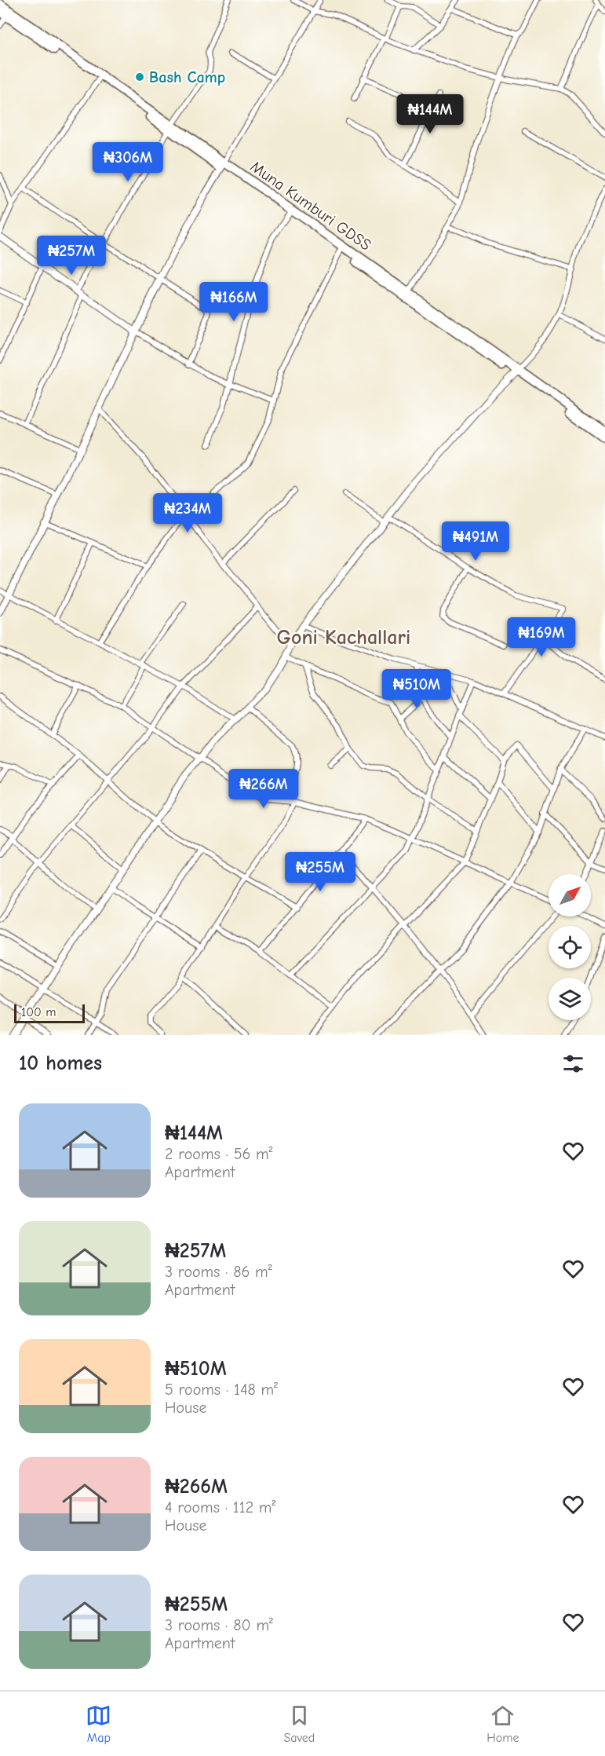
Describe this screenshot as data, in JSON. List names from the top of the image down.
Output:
{
  "streets": {
    "highway": ["Muna Kumburi GDSS"]
  },
  "districts": ["Goni Kachallari"],
  "places": ["Bash Camp"],
  "scale_bar": "100 m",
  "north": "top right",
  "page": {
    "price": [
      "₦144M",
      "₦306M",
      "₦257M",
      "₦166M",
      "₦234M",
      "₦491M",
      "₦169M",
      "₦510M",
      "₦266M",
      "₦255M"
    ],
    "scale": "100 m",
    "heading": "10 homes",
    "list": [
      {
        "name": "₦144M",
        "note": "2 rooms · 56 m² · Apartment"
      },
      {
        "name": "₦257M",
        "note": "3 rooms · 86 m² · Apartment"
      },
      {
        "name": "₦510M",
        "note": "5 rooms · 148 m² · House"
      },
      {
        "name": "₦266M",
        "note": "4 rooms · 112 m² · House"
      },
      {
        "name": "₦255M",
        "note": "3 rooms · 80 m² · Apartment"
      }
    ],
    "tabs": ["Map", "Saved", "Home"]
  }
}
